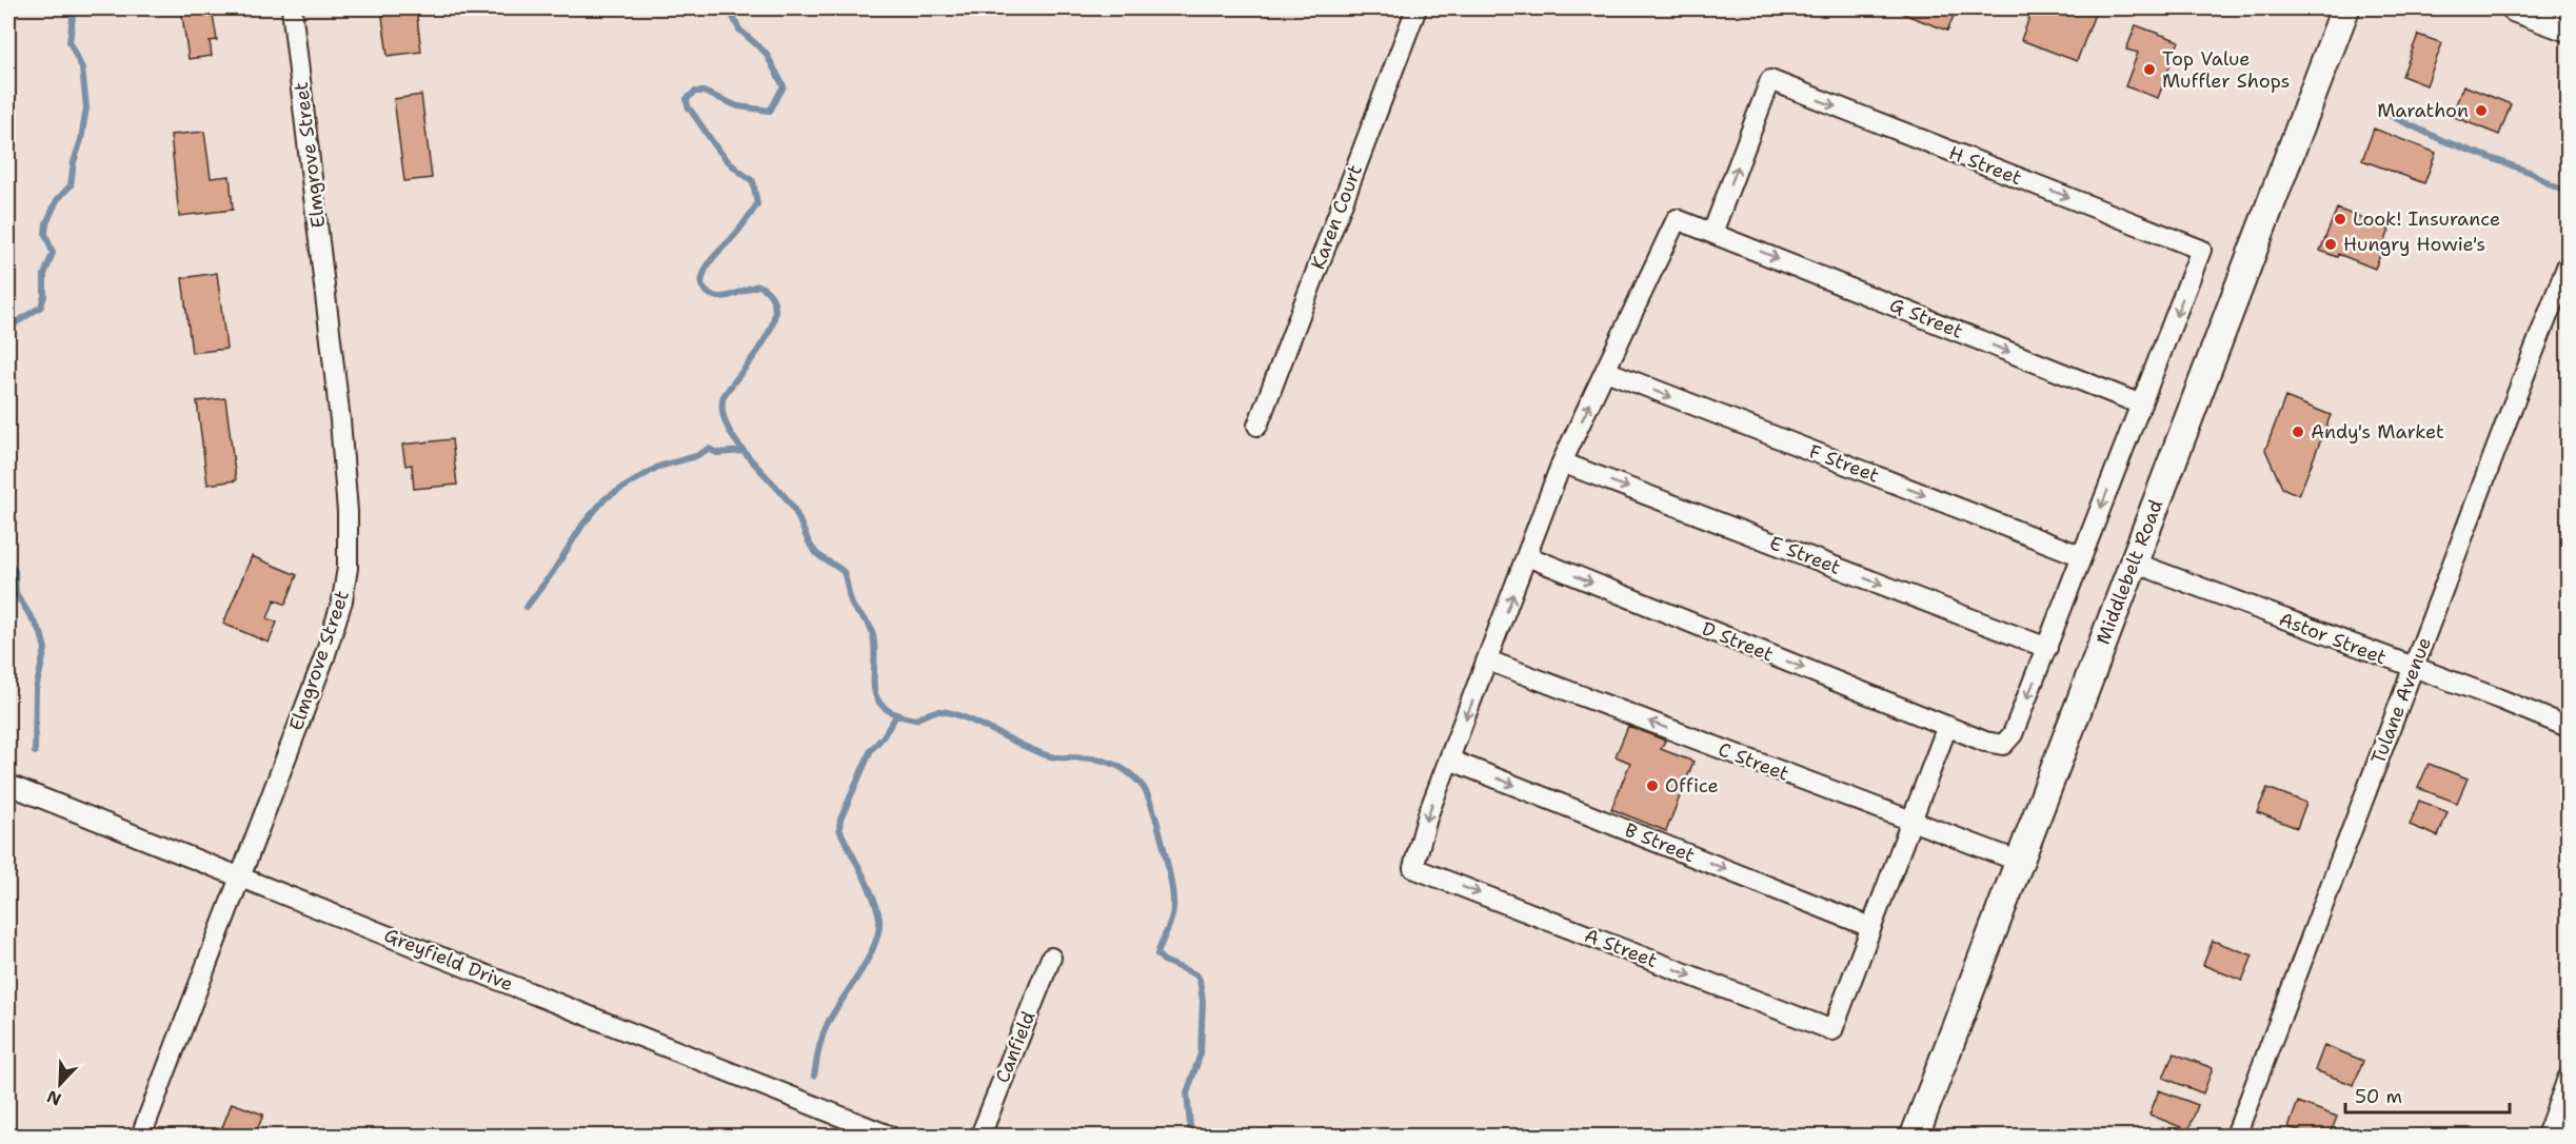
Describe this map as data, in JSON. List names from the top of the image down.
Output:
{
  "streets": {
    "street": [
      "Elmgrove Street",
      "H Street",
      "Karen Court",
      "G Street",
      "F Street",
      "E Street",
      "Middlebelt Road",
      "Astor Street",
      "D Street",
      "Tulane Avenue",
      "C Street",
      "B Street",
      "A Street",
      "Greyfield Drive",
      "Canfield"
    ]
  },
  "crossings": [
    ["Elmgrove Street", "Greyfield Drive"],
    ["H Street", "G Street"],
    ["G Street", "F Street"],
    ["E Street", "D Street"],
    ["Middlebelt Road", "Astor Street"],
    ["Middlebelt Road", "C Street"],
    ["Astor Street", "Tulane Avenue"],
    ["D Street", "A Street"],
    ["C Street", "A Street"],
    ["B Street", "A Street"]
  ],
  "one_way": [
    "G Street",
    "F Street",
    "E Street",
    "C Street",
    "B Street"
  ],
  "places": [
    "Top Value Muffler Shops",
    "Marathon",
    "Look! Insurance",
    "Hungry Howie's",
    "Andy's Market",
    "Office"
  ],
  "scale_bar": "50 m",
  "north": "bottom left"
}
